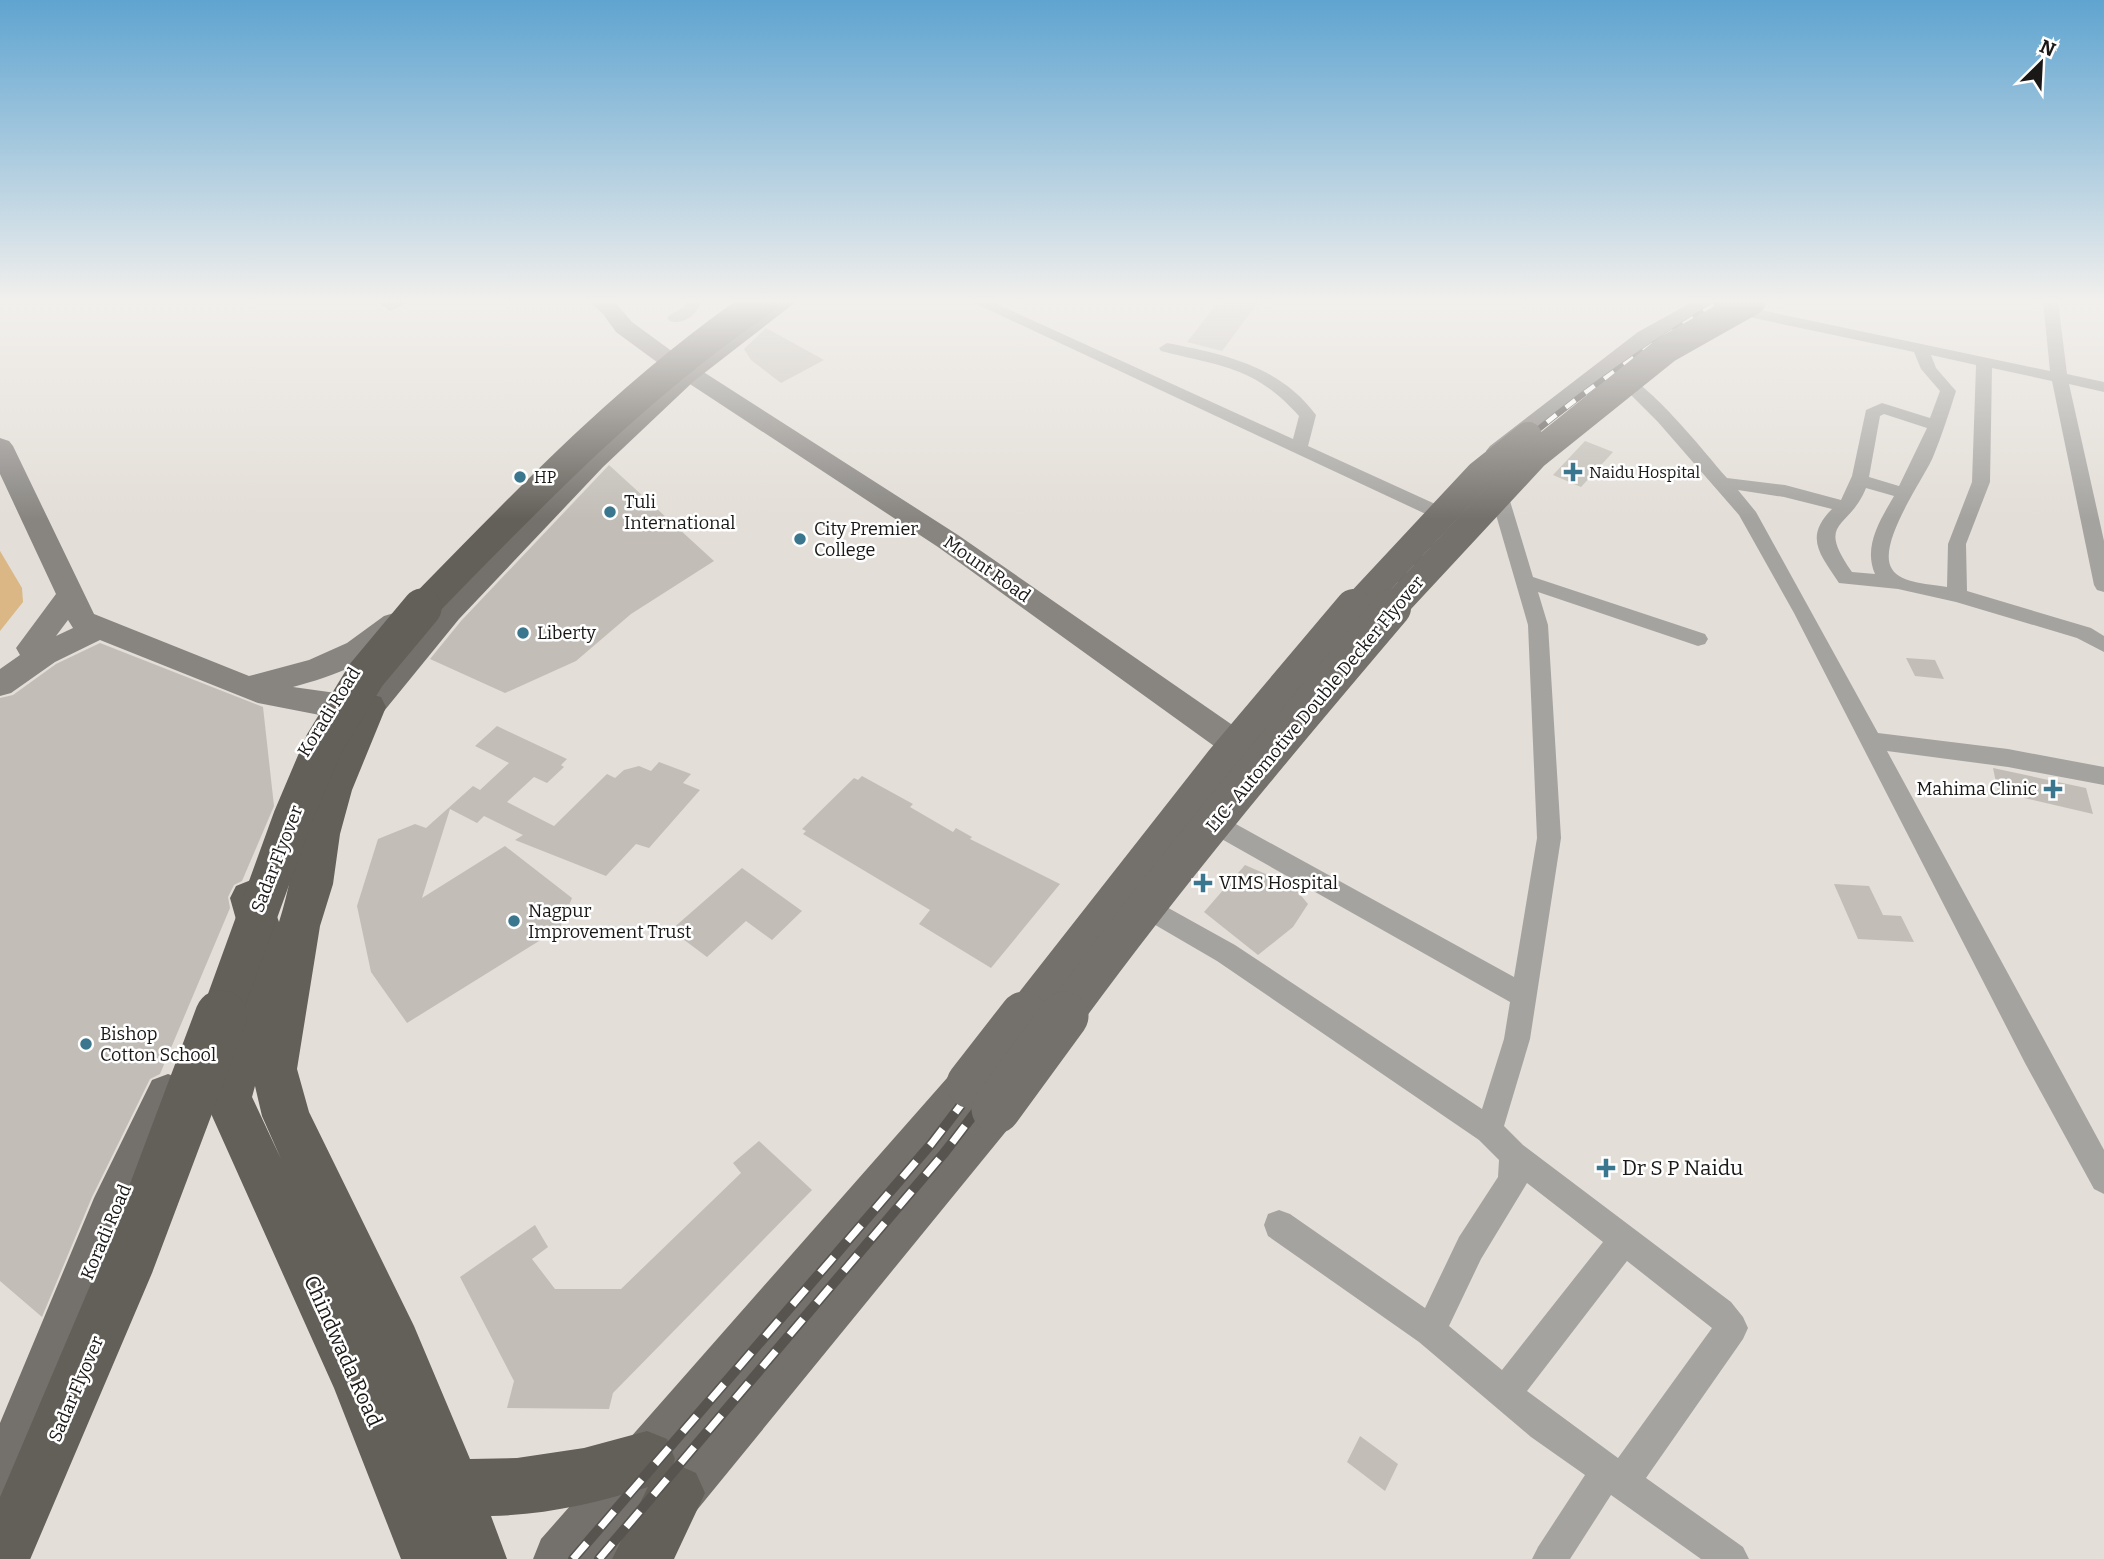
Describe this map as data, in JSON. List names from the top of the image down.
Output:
{
  "streets": {
    "highway": ["Sadar Flyover", "Chindwada Road"],
    "main road": ["Mount Road", "LIC- Automotive Double Decker Flyover", "Koradi Road"]
  },
  "places": {
    "health": [
      "Naidu Hospital",
      "Mahima Clinic",
      "VIMS Hospital",
      "Dr S P Naidu"
    ],
    "other": [
      "HP",
      "Tuli International",
      "City Premier College",
      "Liberty",
      "Nagpur Improvement Trust",
      "Bishop Cotton School"
    ]
  },
  "north": "top right"
}
